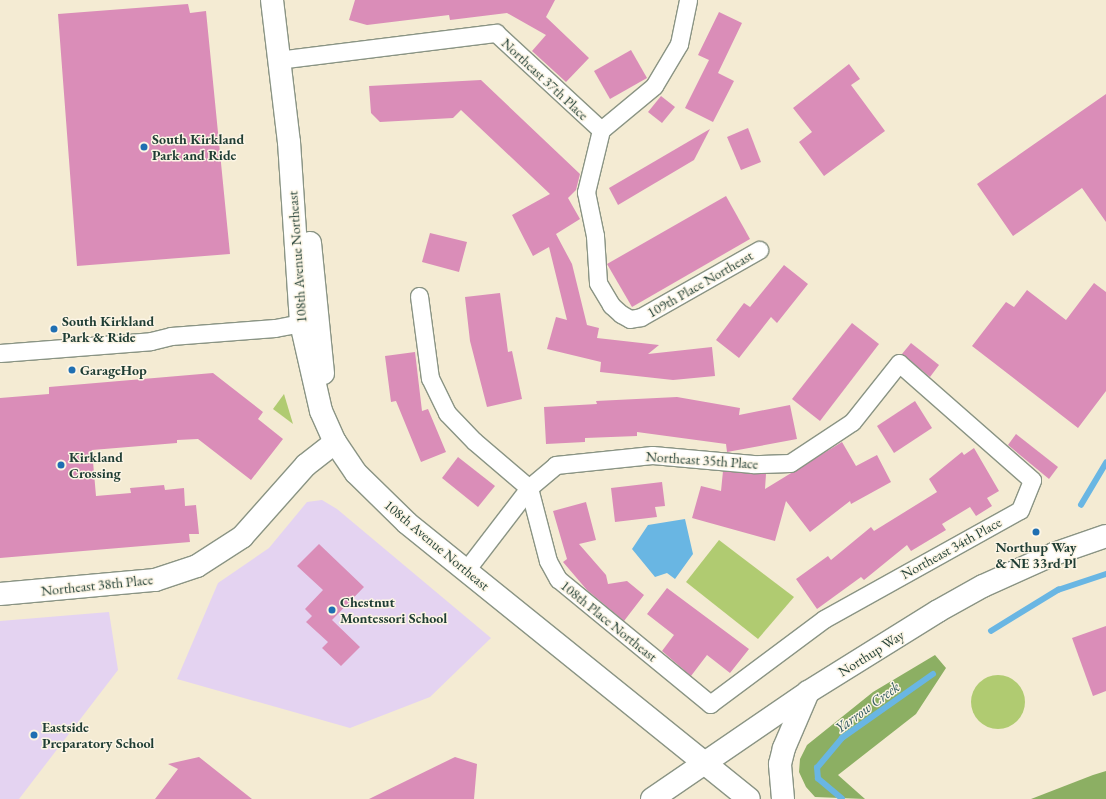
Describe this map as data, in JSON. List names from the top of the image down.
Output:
{
  "streets": {
    "main road": ["108th Avenue Northeast", "Northeast 38th Place", "Northup Way"],
    "street": [
      "Northeast 37th Place",
      "109th Place Northeast",
      "Northeast 35th Place",
      "Northeast 34th Place",
      "108th Place Northeast"
    ]
  },
  "crossings": [
    ["Northeast 37th Place", "108th Avenue Northeast"],
    ["Northeast 37th Place", "109th Place Northeast"],
    ["108th Avenue Northeast", "Northeast 35th Place"],
    ["108th Avenue Northeast", "Northeast 38th Place"],
    ["108th Avenue Northeast", "Northup Way"],
    ["Northeast 35th Place", "Northeast 34th Place"],
    ["Northeast 35th Place", "108th Place Northeast"],
    ["Northeast 34th Place", "108th Place Northeast"]
  ],
  "water": ["Yarrow Creek"],
  "places": [
    "South Kirkland Park and Ride",
    "South Kirkland Park & Ride",
    "GarageHop",
    "Kirkland Crossing",
    "Northup Way & NE 33rd Pl",
    "Chestnut Montessori School",
    "Eastside Preparatory School"
  ]
}
